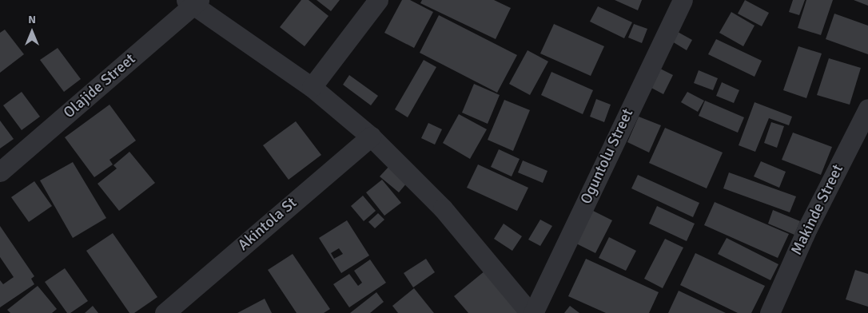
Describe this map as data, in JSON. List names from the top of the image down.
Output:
{
  "streets": {
    "street": [
      "Olajide Street",
      "Oguntolu Street",
      "Makinde Street",
      "Akintola St"
    ]
  },
  "north": "top"
}
